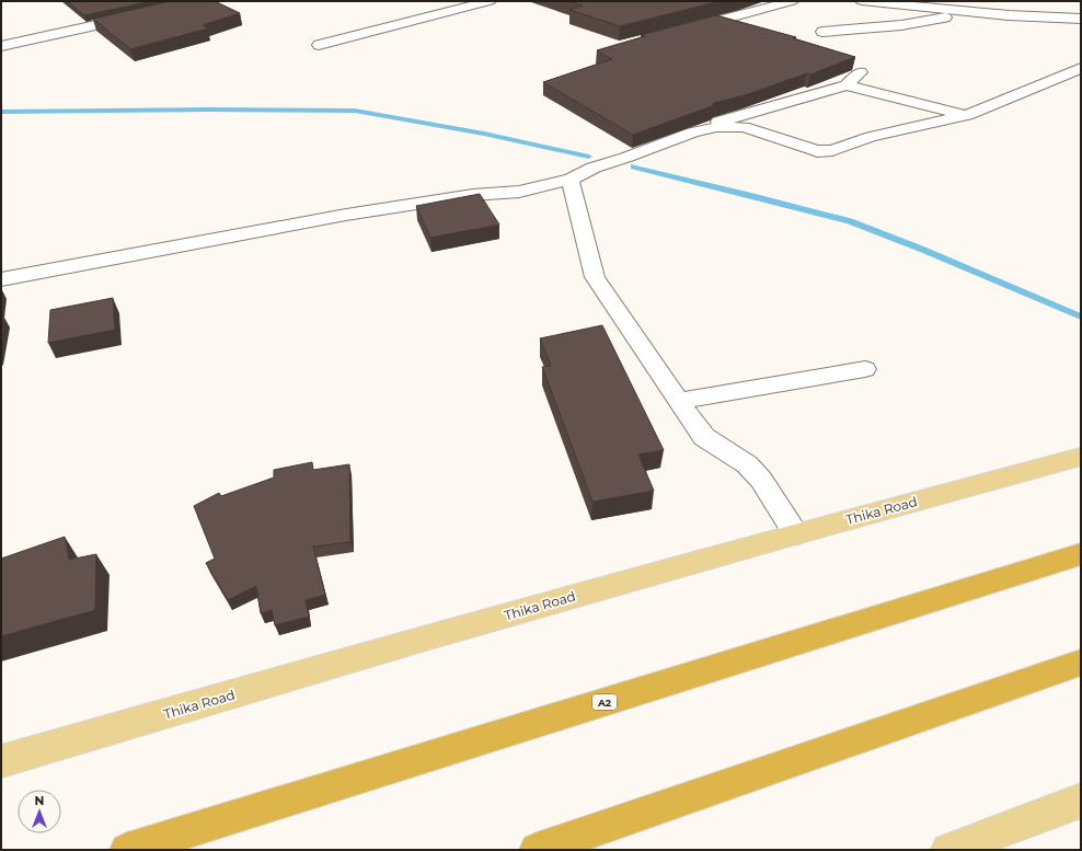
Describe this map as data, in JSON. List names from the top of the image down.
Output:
{
  "streets": {
    "highway": ["A2"],
    "main road": ["Thika Road"]
  },
  "north": "top"
}
